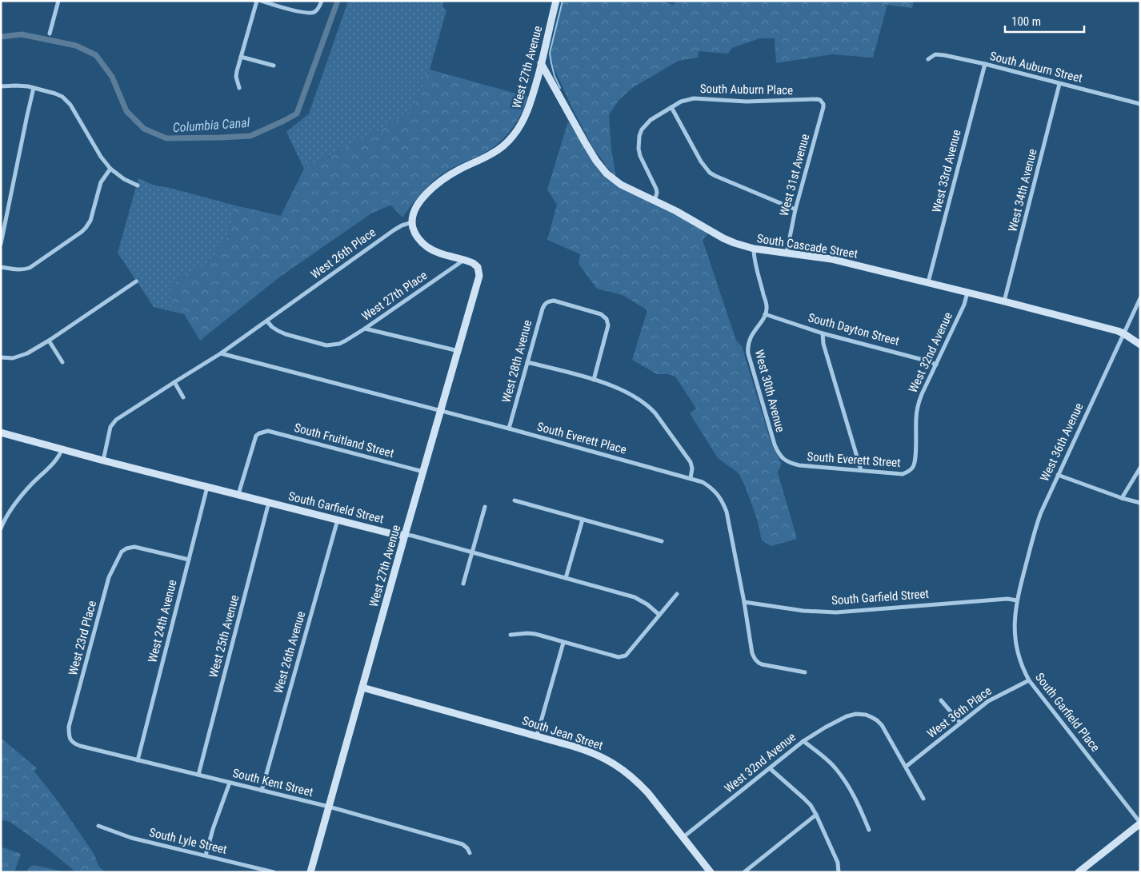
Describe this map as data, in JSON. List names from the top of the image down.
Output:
{
  "streets": {
    "street": [
      "West 27th Avenue",
      "South Auburn Street",
      "South Auburn Place",
      "West 33rd Avenue",
      "West 31st Avenue",
      "West 34th Avenue",
      "South Cascade Street",
      "West 26th Place",
      "West 27th Place",
      "South Dayton Street",
      "West 32nd Avenue",
      "West 28th Avenue",
      "West 30th Avenue",
      "South Everett Place",
      "South Fruitland Street",
      "West 36th Avenue",
      "South Everett Street",
      "South Garfield Street",
      "West 24th Avenue",
      "West 25th Avenue",
      "West 23rd Place",
      "West 26th Avenue",
      "West 36th Place",
      "South Garfield Place",
      "South Jean Street",
      "South Kent Street",
      "South Lyle Street"
    ]
  },
  "crossings": [
    ["West 27th Avenue", "South Cascade Street"],
    ["West 27th Avenue", "West 26th Place"],
    ["West 27th Avenue", "West 27th Place"],
    ["West 27th Avenue", "South Everett Place"],
    ["West 27th Avenue", "South Fruitland Street"],
    ["West 27th Avenue", "South Garfield Street"],
    ["West 27th Avenue", "South Jean Street"],
    ["West 27th Avenue", "South Kent Street"],
    ["South Auburn Street", "West 33rd Avenue"],
    ["South Auburn Street", "West 34th Avenue"],
    ["South Auburn Place", "West 31st Avenue"],
    ["West 33rd Avenue", "South Cascade Street"],
    ["West 31st Avenue", "South Cascade Street"],
    ["West 34th Avenue", "South Cascade Street"],
    ["South Cascade Street", "West 32nd Avenue"],
    ["South Cascade Street", "West 36th Avenue"],
    ["West 26th Place", "West 27th Place"],
    ["West 26th Place", "South Everett Place"],
    ["West 26th Place", "South Garfield Street"],
    ["South Dayton Street", "West 32nd Avenue"],
    ["South Dayton Street", "West 30th Avenue"],
    ["West 32nd Avenue", "South Everett Street"],
    ["West 32nd Avenue", "West 36th Place"],
    ["West 32nd Avenue", "South Jean Street"],
    ["West 28th Avenue", "South Everett Place"],
    ["West 30th Avenue", "South Everett Street"],
    ["South Everett Place", "South Garfield Street"],
    ["South Fruitland Street", "South Garfield Street"],
    ["West 36th Avenue", "South Garfield Street"],
    ["West 36th Avenue", "South Garfield Place"],
    ["South Garfield Street", "West 24th Avenue"],
    ["South Garfield Street", "West 25th Avenue"],
    ["South Garfield Street", "West 26th Avenue"],
    ["South Garfield Street", "South Garfield Place"],
    ["West 24th Avenue", "West 23rd Place"],
    ["West 24th Avenue", "South Kent Street"],
    ["West 25th Avenue", "South Kent Street"],
    ["West 23rd Place", "South Kent Street"],
    ["West 26th Avenue", "South Kent Street"],
    ["West 36th Place", "South Garfield Place"]
  ],
  "water": ["Columbia Canal"],
  "scale_bar": "100 m"
}
